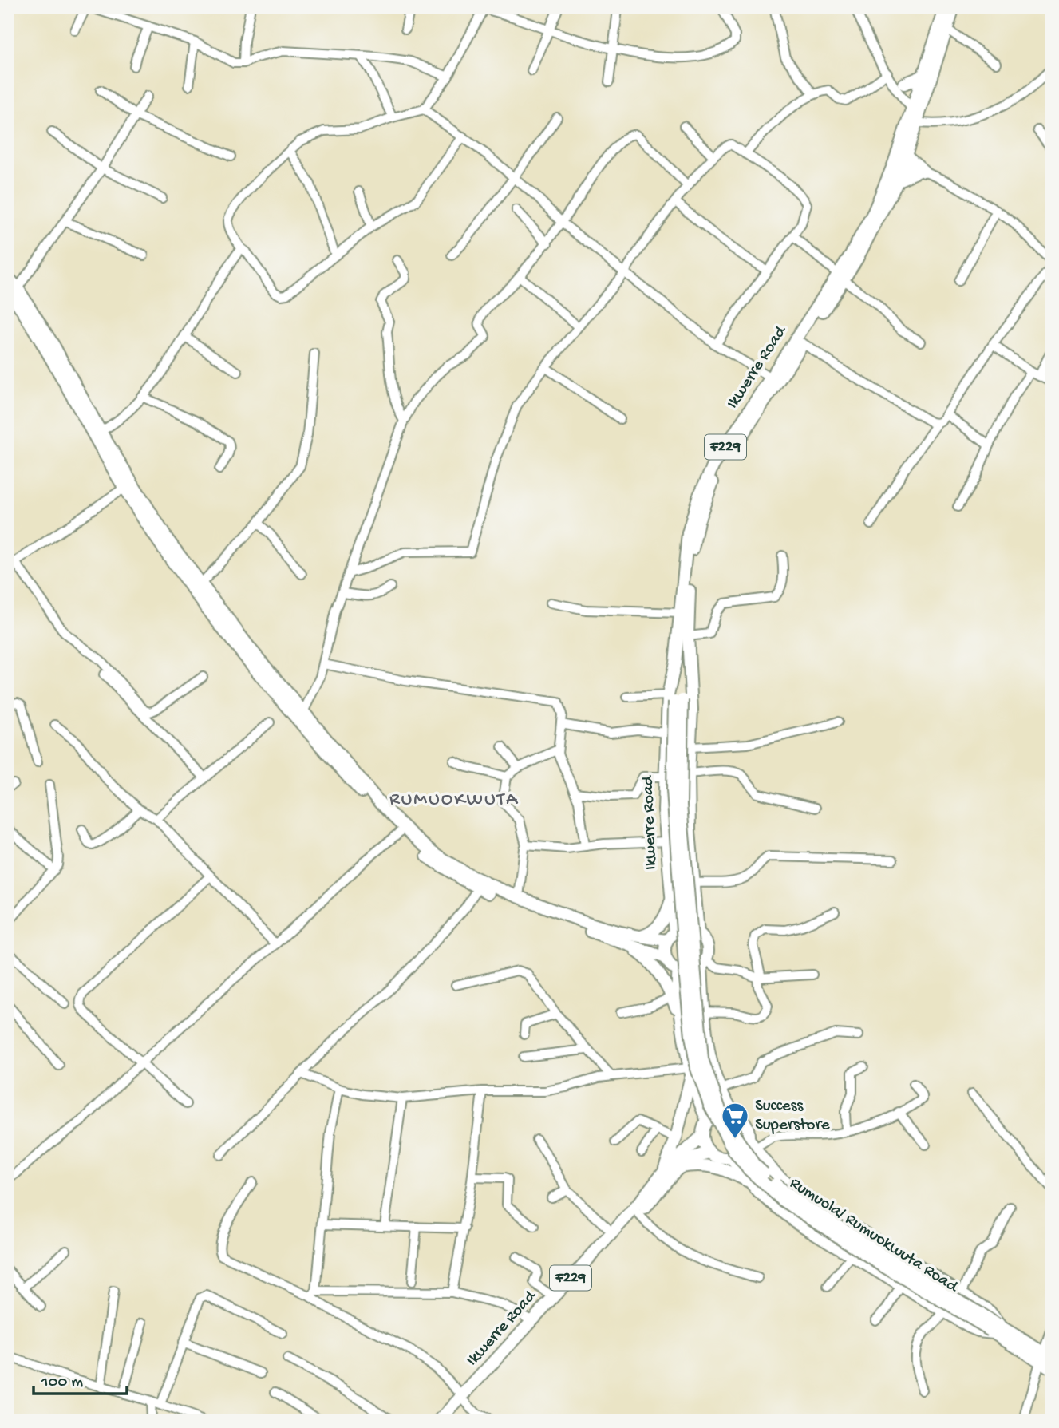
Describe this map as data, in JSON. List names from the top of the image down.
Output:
{
  "streets": {
    "main road": ["Ikwerre Road", "F229", "Rumuola/ Rumuokwuta Road"]
  },
  "crossings": [
    ["Ikwerre Road", "F229"],
    ["Ikwerre Road", "Rumuola/ Rumuokwuta Road"]
  ],
  "districts": ["RUMUOKWUTA"],
  "places": {
    "supermarket": ["Success Superstore"]
  },
  "scale_bar": "100 m"
}
